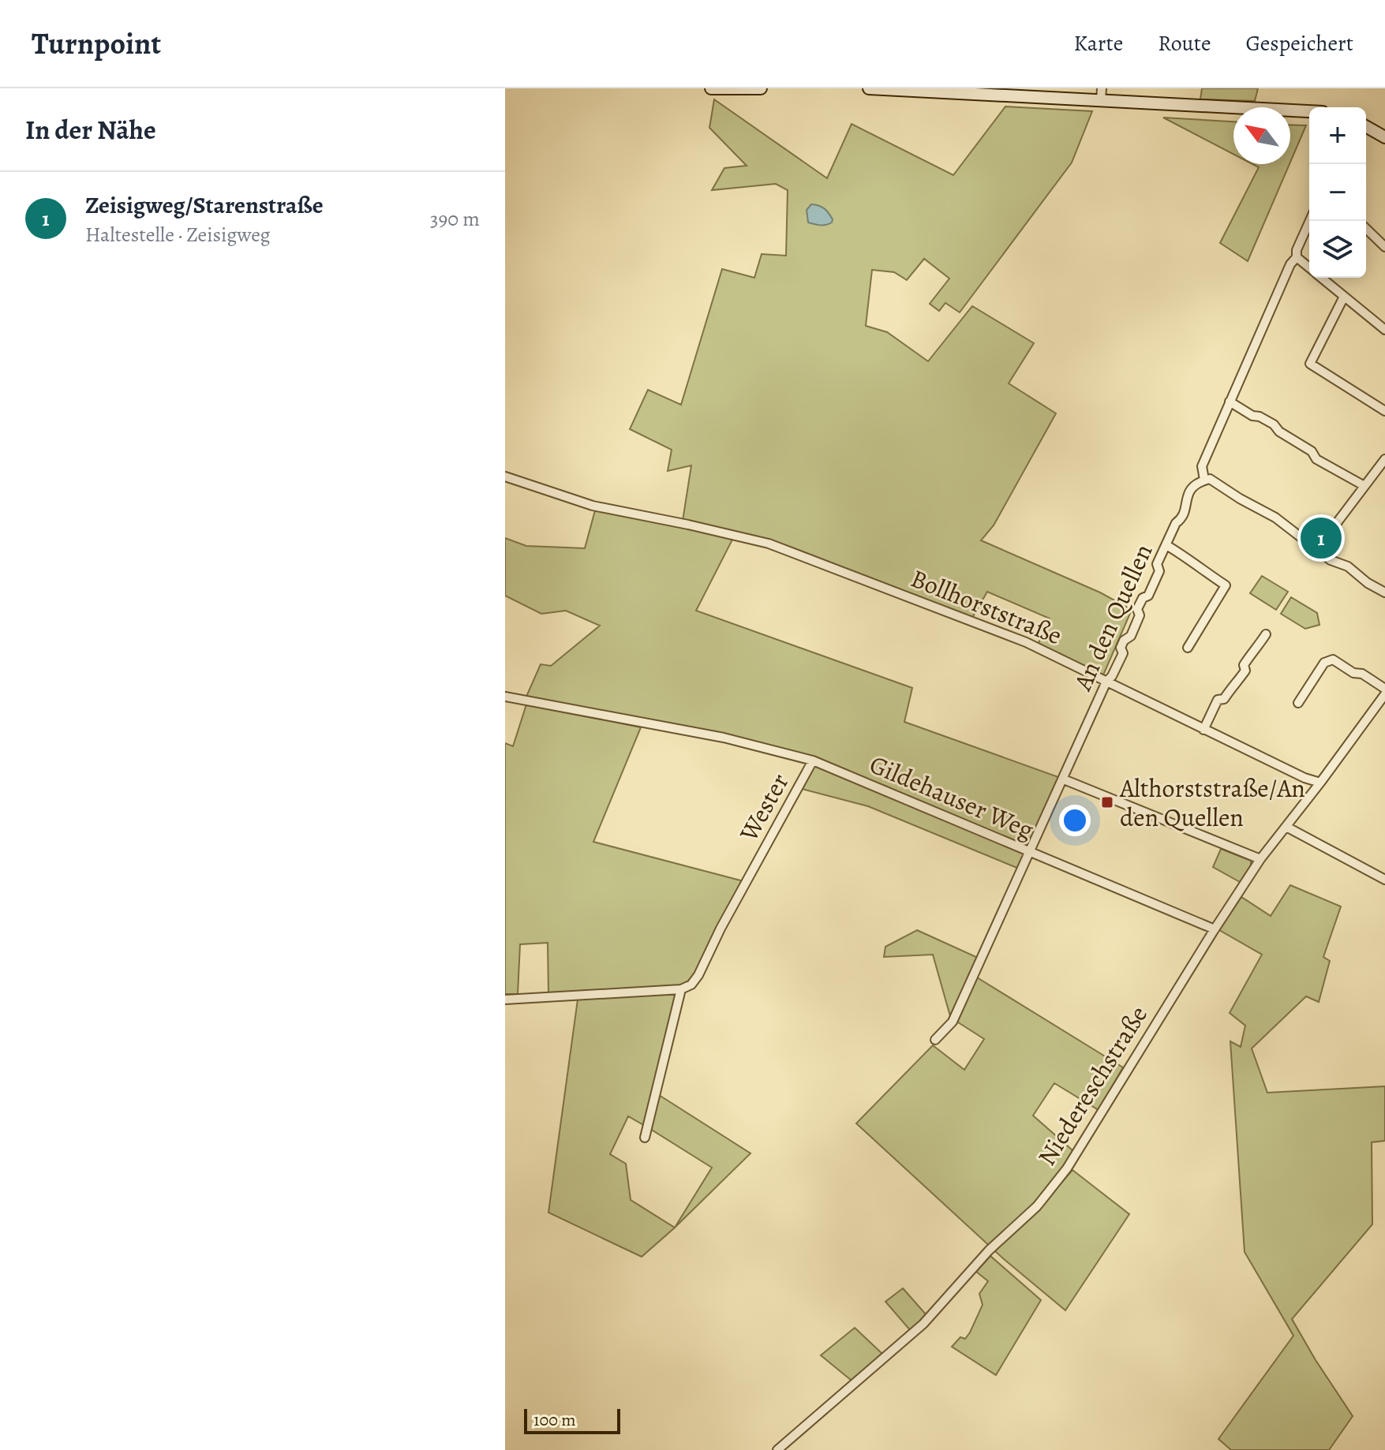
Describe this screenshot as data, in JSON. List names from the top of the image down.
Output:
{
  "streets": {
    "street": [
      "Bollhorststraße",
      "An den Quellen",
      "Gildehauser Weg",
      "Wester",
      "Niedereschstraße"
    ]
  },
  "crossings": [
    ["Bollhorststraße", "An den Quellen"],
    ["Bollhorststraße", "Niedereschstraße"],
    ["An den Quellen", "Gildehauser Weg"],
    ["Gildehauser Weg", "Wester"],
    ["Gildehauser Weg", "Niedereschstraße"]
  ],
  "places": {
    "transit": ["Althorststraße/An den Quellen"]
  },
  "scale_bar": "100 m",
  "north": "top left",
  "page": {
    "header": "Turnpoint",
    "nav": ["Karte", "Route", "Gespeichert"],
    "heading": "In der Nähe",
    "map_buttons": ["+", "−"],
    "list": [
      {
        "mark": "1",
        "name": "Zeisigweg/Starenstraße",
        "note": "Haltestelle · Zeisigweg",
        "value": "390 m"
      }
    ],
    "pins": "1",
    "scale": "100 m"
  }
}
